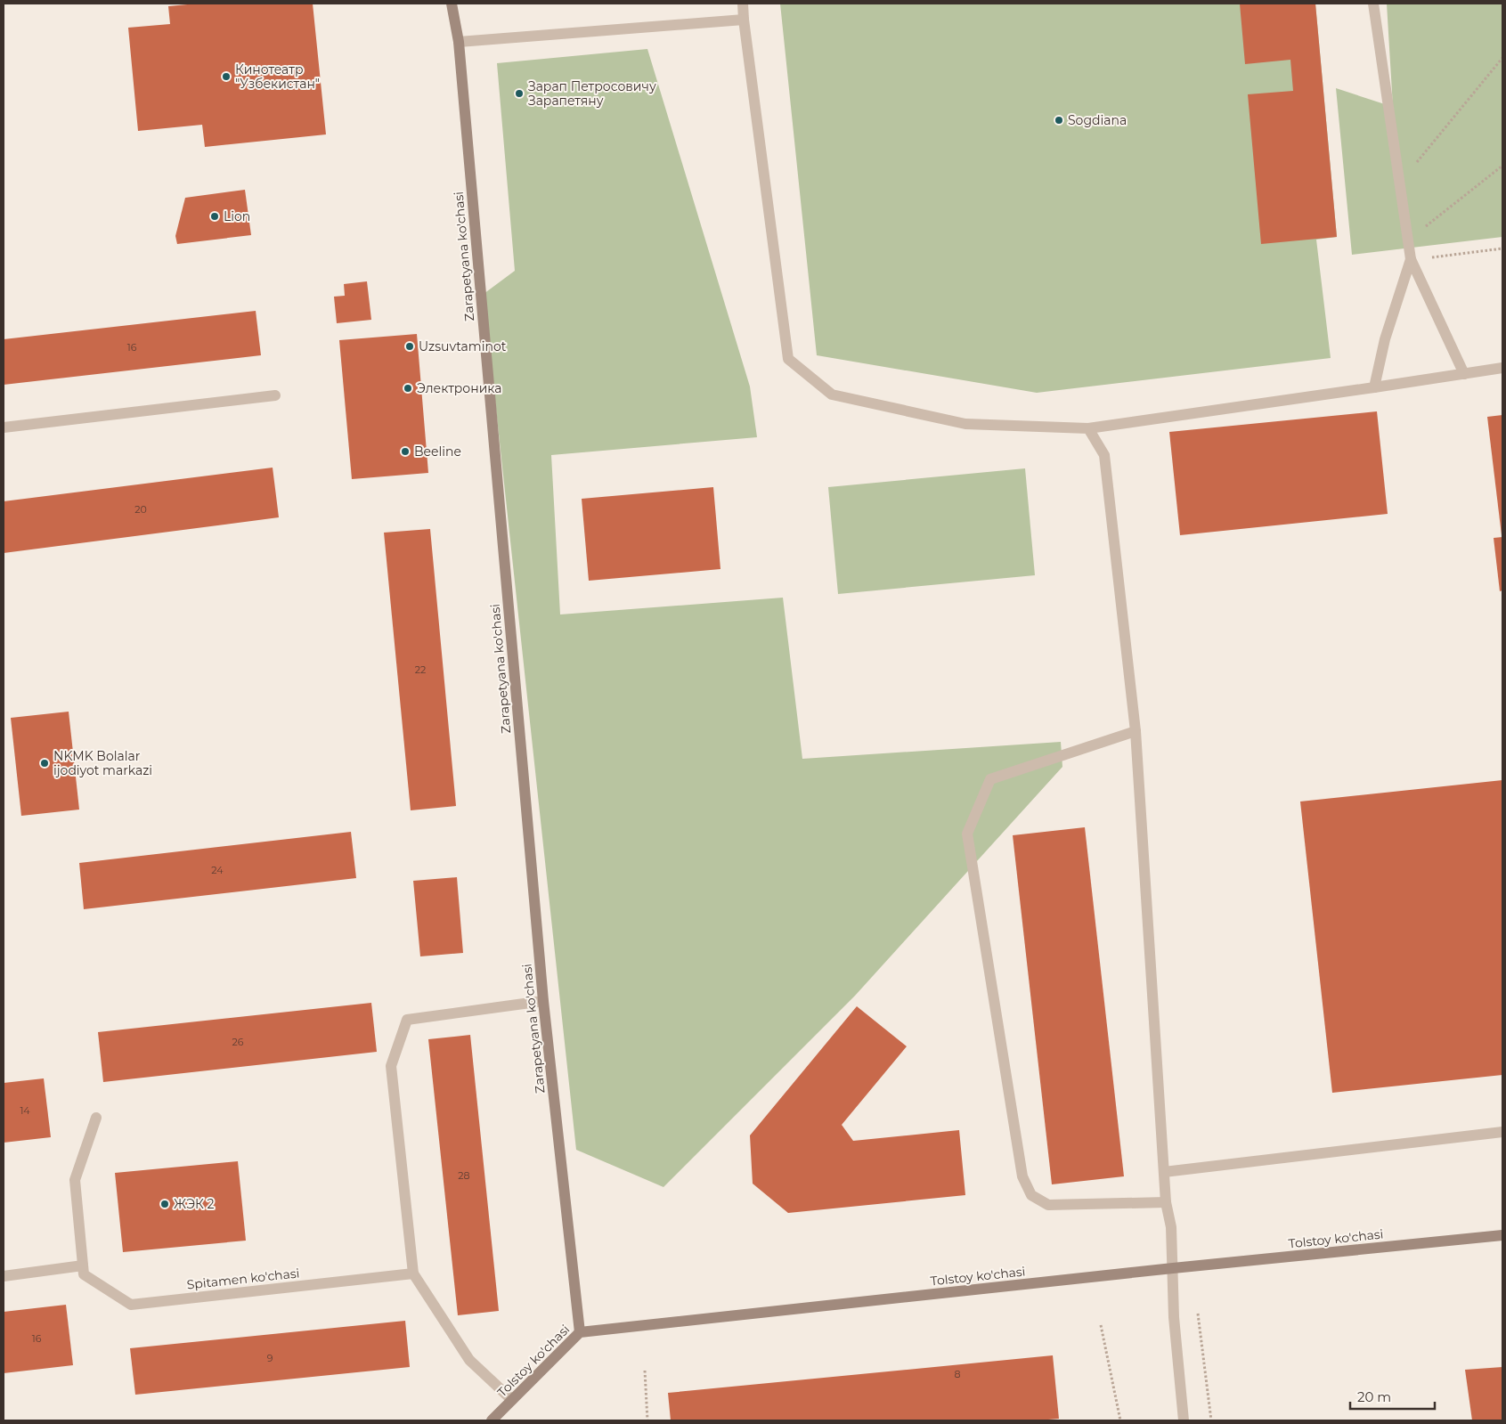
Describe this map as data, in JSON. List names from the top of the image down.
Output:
{
  "streets": {
    "street": ["Zarapetyana ko'chasi", "Tolstoy ko'chasi", "Spitamen ko'chasi"]
  },
  "crossings": [
    ["Zarapetyana ko'chasi", "Tolstoy ko'chasi"]
  ],
  "places": [
    "Кинотеатр \"Узбекистан\"",
    "Зарап Петросовичу Зарапетяну",
    "Sogdiana",
    "Lion",
    "Uzsuvtaminot",
    "Электроника",
    "Beeline",
    "NKMK Bolalar ijodiyot markazi",
    "ЖЭК 2"
  ],
  "house_numbers": [
    "16",
    "20",
    "22",
    "24",
    "26",
    "14",
    "28",
    "16",
    "9",
    "8"
  ],
  "scale_bar": "20 m"
}
